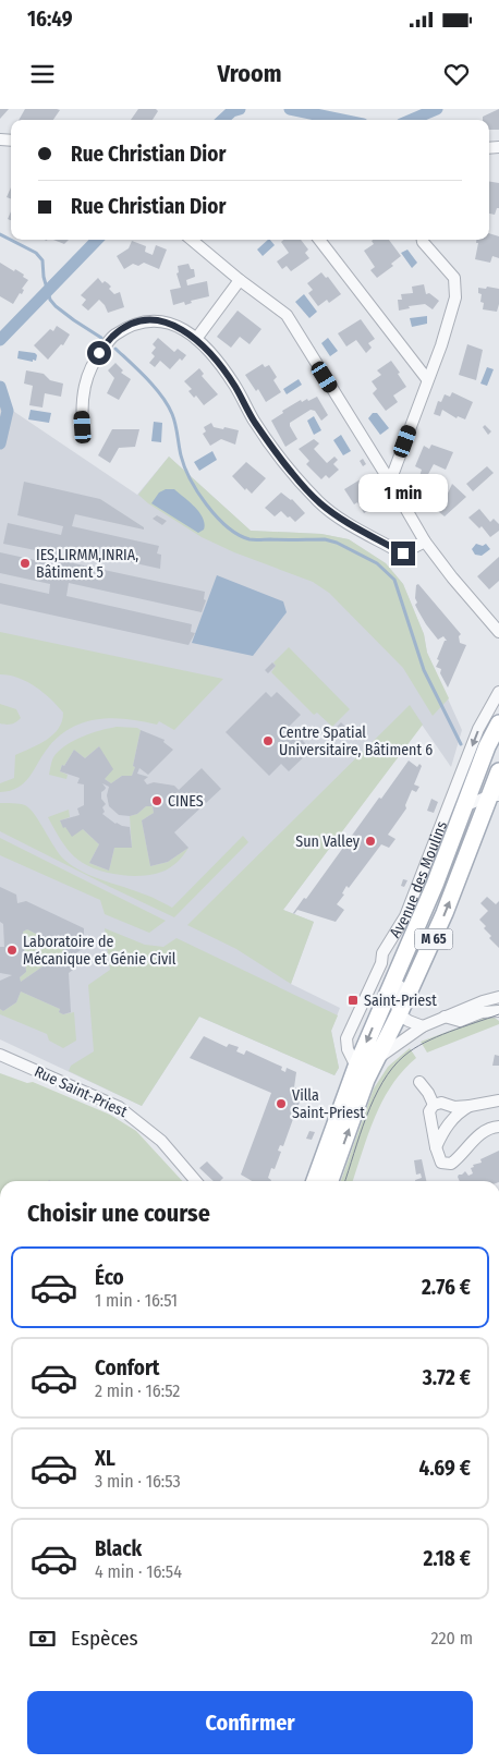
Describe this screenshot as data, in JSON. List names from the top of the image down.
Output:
{
  "streets": {
    "main road": ["Avenue des Moulins", "M 65"],
    "street": ["Rue Saint-Priest"]
  },
  "places": {
    "other": [
      "IES,LIRMM,INRIA, Bâtiment 5",
      "Centre Spatial Universitaire, Bâtiment 6",
      "CINES",
      "Sun Valley",
      "Laboratoire de Mécanique et Génie Civil",
      "Villa Saint-Priest"
    ],
    "transit": ["Saint-Priest"]
  },
  "page": {
    "status": "16:49",
    "header": "Vroom",
    "banner": ["Rue Christian Dior", "Rue Christian Dior"],
    "bubble": "1 min",
    "heading": "Choisir une course",
    "list": [
      {
        "name": "Éco",
        "note": "1 min · 16:51",
        "value": "2.76 €"
      },
      {
        "name": "Confort",
        "note": "2 min · 16:52",
        "value": "3.72 €"
      },
      {
        "name": "XL",
        "note": "3 min · 16:53",
        "value": "4.69 €"
      },
      {
        "name": "Black",
        "note": "4 min · 16:54",
        "value": "2.18 €"
      }
    ],
    "pay": ["Espèces", "220 m"],
    "buttons": "Confirmer"
  }
}
